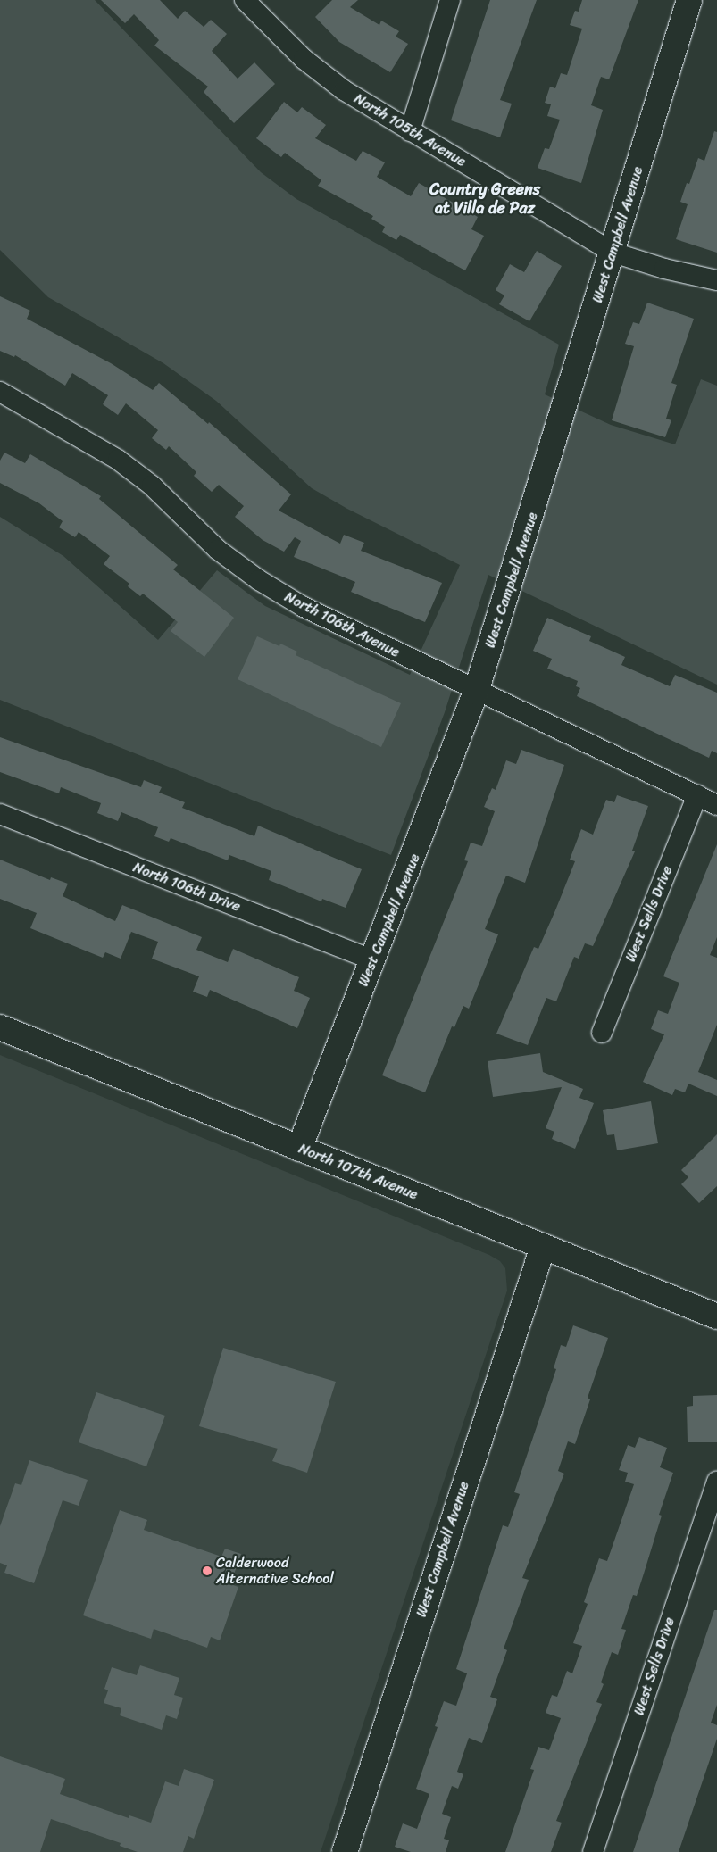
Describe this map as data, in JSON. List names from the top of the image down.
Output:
{
  "streets": {
    "street": [
      "North 105th Avenue",
      "West Campbell Avenue",
      "North 106th Avenue",
      "North 106th Drive",
      "West Sells Drive",
      "North 107th Avenue"
    ]
  },
  "crossings": [
    ["North 105th Avenue", "West Campbell Avenue"],
    ["West Campbell Avenue", "North 106th Avenue"],
    ["West Campbell Avenue", "North 106th Drive"],
    ["West Campbell Avenue", "North 107th Avenue"],
    ["North 106th Avenue", "West Sells Drive"]
  ],
  "districts": ["Country Greens at Villa de Paz"],
  "places": ["Calderwood Alternative School"]
}
